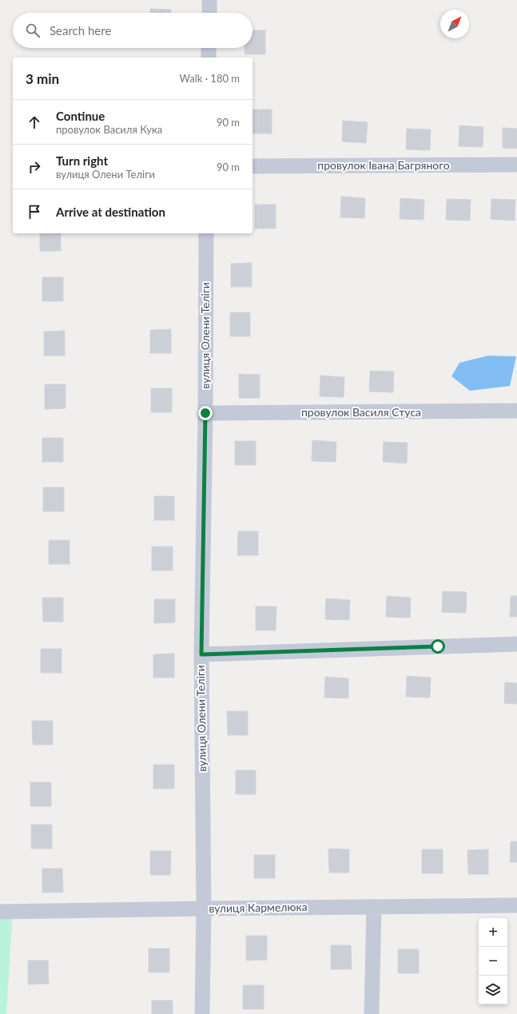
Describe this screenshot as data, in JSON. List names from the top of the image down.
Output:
{
  "streets": {
    "street": [
      "провулок Івана Багряного",
      "вулиця Олени Теліги",
      "провулок Василя Стуса",
      "вулиця Кармелюка"
    ]
  },
  "crossings": [
    ["вулиця Олени Теліги", "провулок Василя Стуса"],
    ["вулиця Олени Теліги", "вулиця Кармелюка"]
  ],
  "north": "top right",
  "page": {
    "search": "Search here",
    "heading": ["3 min", "Walk · 180 m"],
    "list": [
      ["Continue", "провулок Василя Кука", "90 m"],
      ["Turn right", "вулиця Олени Теліги", "90 m"],
      "Arrive at destination"
    ],
    "map_buttons": ["+", "−"]
  }
}
